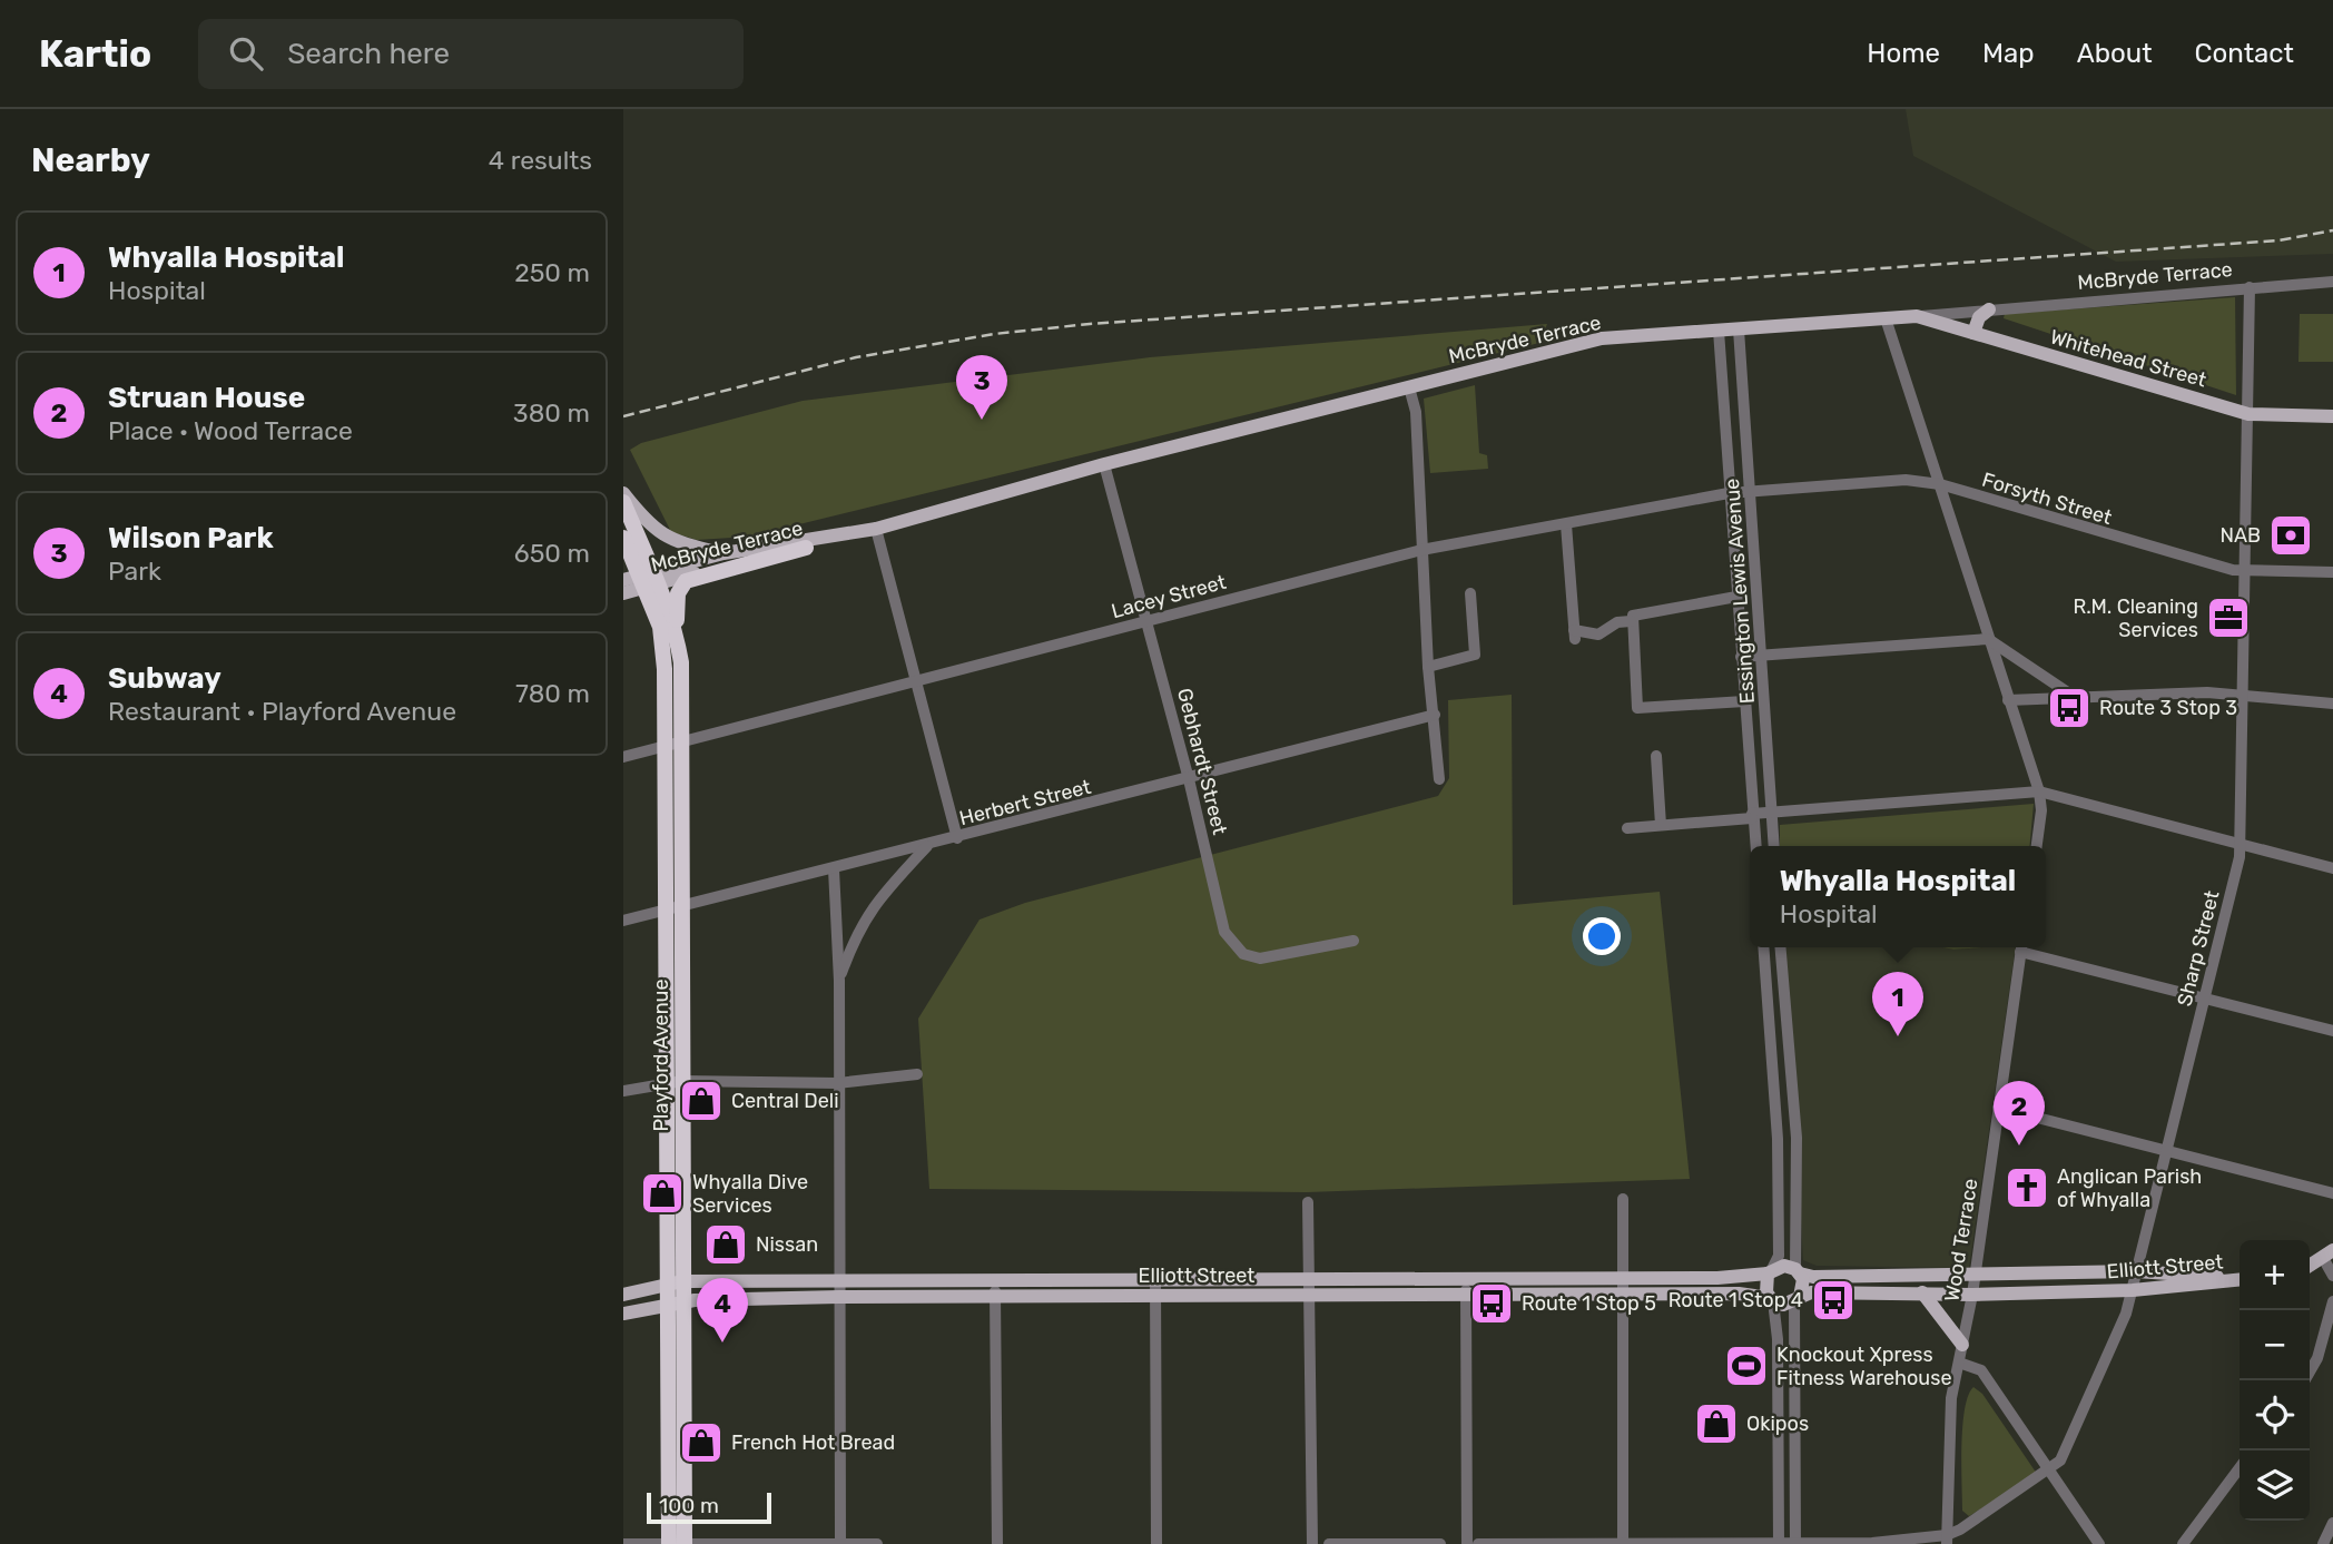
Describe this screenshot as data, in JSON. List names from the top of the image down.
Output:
{
  "streets": {
    "highway": ["Playford Avenue"],
    "main road": ["McBryde Terrace", "Whitehead Street", "Elliott Street"],
    "street": [
      "Forsyth Street",
      "Essington Lewis Avenue",
      "Lacey Street",
      "Gebhardt Street",
      "Herbert Street",
      "Sharp Street",
      "Wood Terrace"
    ]
  },
  "crossings": [
    ["McBryde Terrace", "Whitehead Street"],
    ["McBryde Terrace", "Essington Lewis Avenue"],
    ["McBryde Terrace", "Gebhardt Street"],
    ["McBryde Terrace", "Sharp Street"],
    ["McBryde Terrace", "Playford Avenue"],
    ["Whitehead Street", "Sharp Street"],
    ["Forsyth Street", "Essington Lewis Avenue"],
    ["Forsyth Street", "Lacey Street"],
    ["Forsyth Street", "Sharp Street"],
    ["Essington Lewis Avenue", "Lacey Street"],
    ["Lacey Street", "Gebhardt Street"],
    ["Lacey Street", "Playford Avenue"],
    ["Gebhardt Street", "Herbert Street"],
    ["Herbert Street", "Playford Avenue"],
    ["Sharp Street", "Wood Terrace"],
    ["Sharp Street", "Elliott Street"],
    ["Playford Avenue", "Elliott Street"],
    ["Wood Terrace", "Elliott Street"]
  ],
  "places": {
    "bank": ["NAB"],
    "office": ["R.M. Cleaning Services"],
    "bus stop": ["Route 3 Stop 3", "Route 1 Stop 4", "Route 1 Stop 5"],
    "shop": [
      "Central Deli",
      "Whyalla Dive Services",
      "Nissan",
      "Okipos",
      "French Hot Bread"
    ],
    "church": ["Anglican Parish of Whyalla"],
    "sports": ["Knockout Xpress Fitness Warehouse"]
  },
  "scale_bar": "100 m",
  "page": {
    "header": "Kartio",
    "search": "Search here",
    "nav": [
      "Home",
      "Map",
      "About",
      "Contact"
    ],
    "heading": ["Nearby", "4 results"],
    "list": [
      {
        "mark": "1",
        "name": "Whyalla Hospital",
        "note": "Hospital",
        "value": "250 m"
      },
      {
        "mark": "2",
        "name": "Struan House",
        "note": "Place · Wood Terrace",
        "value": "380 m"
      },
      {
        "mark": "3",
        "name": "Wilson Park",
        "note": "Park",
        "value": "650 m"
      },
      {
        "mark": "4",
        "name": "Subway",
        "note": "Restaurant · Playford Avenue",
        "value": "780 m"
      }
    ],
    "pins": [
      "3",
      "1",
      "2",
      "4"
    ],
    "popup": ["Whyalla Hospital", "Hospital"],
    "map_buttons": ["+", "−"],
    "scale": "100 m"
  }
}
